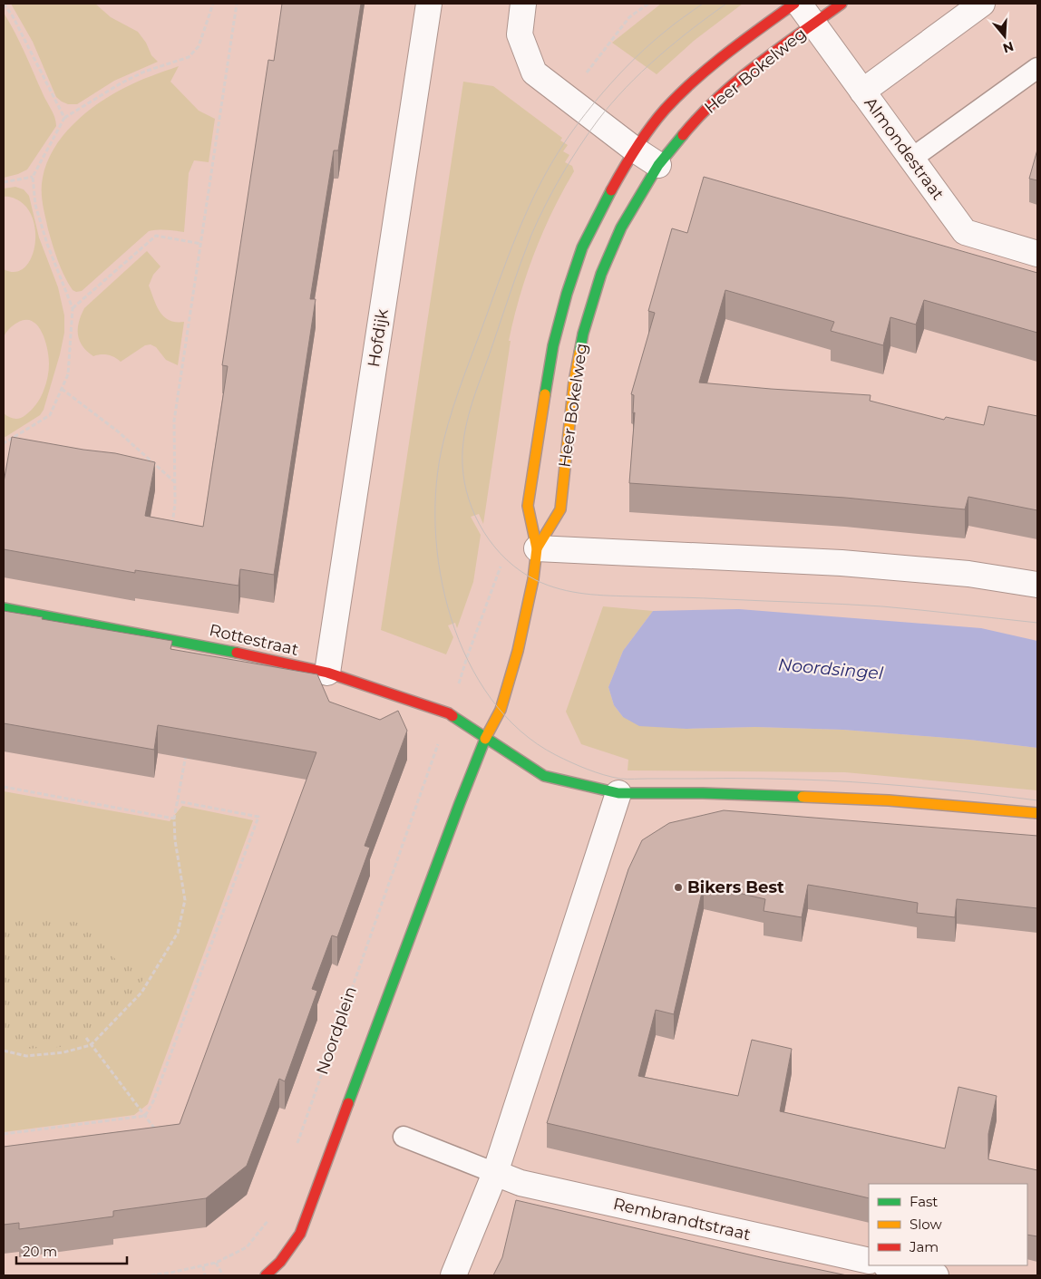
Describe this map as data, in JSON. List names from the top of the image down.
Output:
{
  "streets": {
    "street": [
      "Heer Bokelweg",
      "Almondestraat",
      "Hofdijk",
      "Rottestraat",
      "Rembrandtstraat"
    ],
    "path": ["Noordplein"]
  },
  "crossings": [
    ["Heer Bokelweg", "Almondestraat"],
    ["Heer Bokelweg", "Rottestraat"],
    ["Hofdijk", "Rottestraat"],
    ["Rottestraat", "Noordplein"]
  ],
  "water": ["Noordsingel"],
  "places": ["Bikers Best"],
  "legend": ["Fast", "Slow", "Jam"],
  "scale_bar": "20 m",
  "north": "bottom"
}
